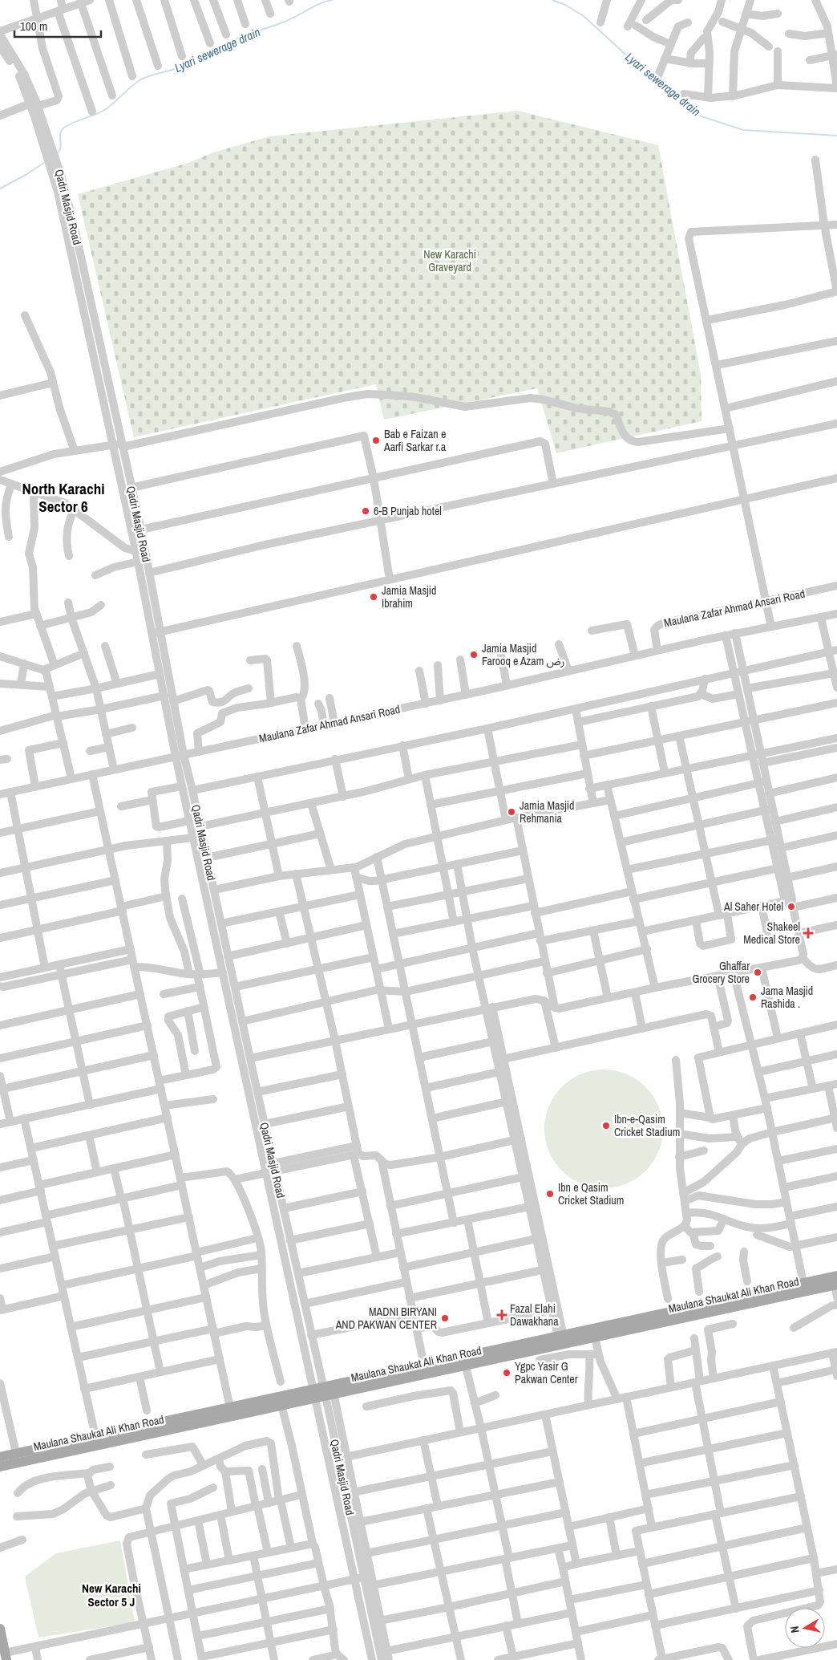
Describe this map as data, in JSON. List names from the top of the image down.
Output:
{
  "streets": {
    "main road": ["Maulana Shaukat Ali Khan Road"],
    "street": ["Qadri Masjid Road", "Maulana Zafar Ahmad Ansari Road"]
  },
  "crossings": [
    ["Qadri Masjid Road", "Maulana Zafar Ahmad Ansari Road"],
    ["Qadri Masjid Road", "Maulana Shaukat Ali Khan Road"]
  ],
  "districts": ["North Karachi Sector 6", "New Karachi Sector 5 J"],
  "water": ["Lyari sewerage drain"],
  "parks": ["New Karachi Graveyard"],
  "places": {
    "other": [
      "Bab e Faizan e Aarfi Sarkar r.a",
      "6-B Punjab hotel",
      "Jamia Masjid Ibrahim",
      "Jamia Masjid Farooq e Azam رض",
      "Jamia Masjid Rehmania",
      "Al Saher Hotel",
      "Ghaffar Grocery Store",
      "Jama Masjid Rashida .",
      "Ibn-e-Qasim Cricket Stadium",
      "Ibn e Qasim Cricket Stadium",
      "MADNI BIRYANI AND PAKWAN CENTER",
      "Ygpc Yasir G Pakwan Center"
    ],
    "health": ["Shakeel Medical Store", "Fazal Elahi Dawakhana"]
  },
  "scale_bar": "100 m",
  "north": "left"
}
